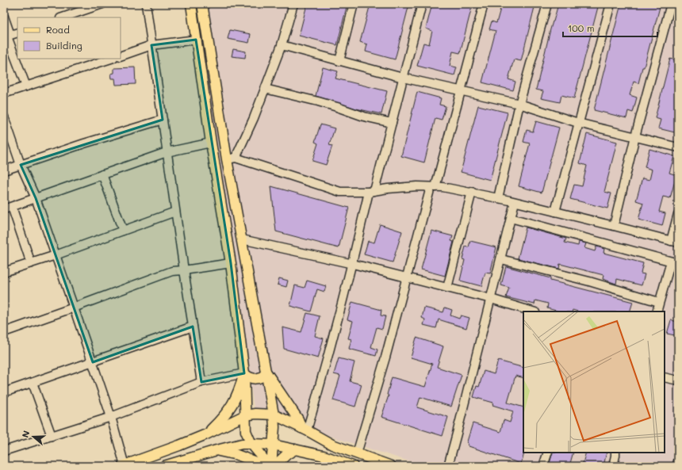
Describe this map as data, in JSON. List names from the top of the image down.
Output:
{
  "legend": ["Road", "Building"],
  "scale_bar": "100 m",
  "north": "left"
}
